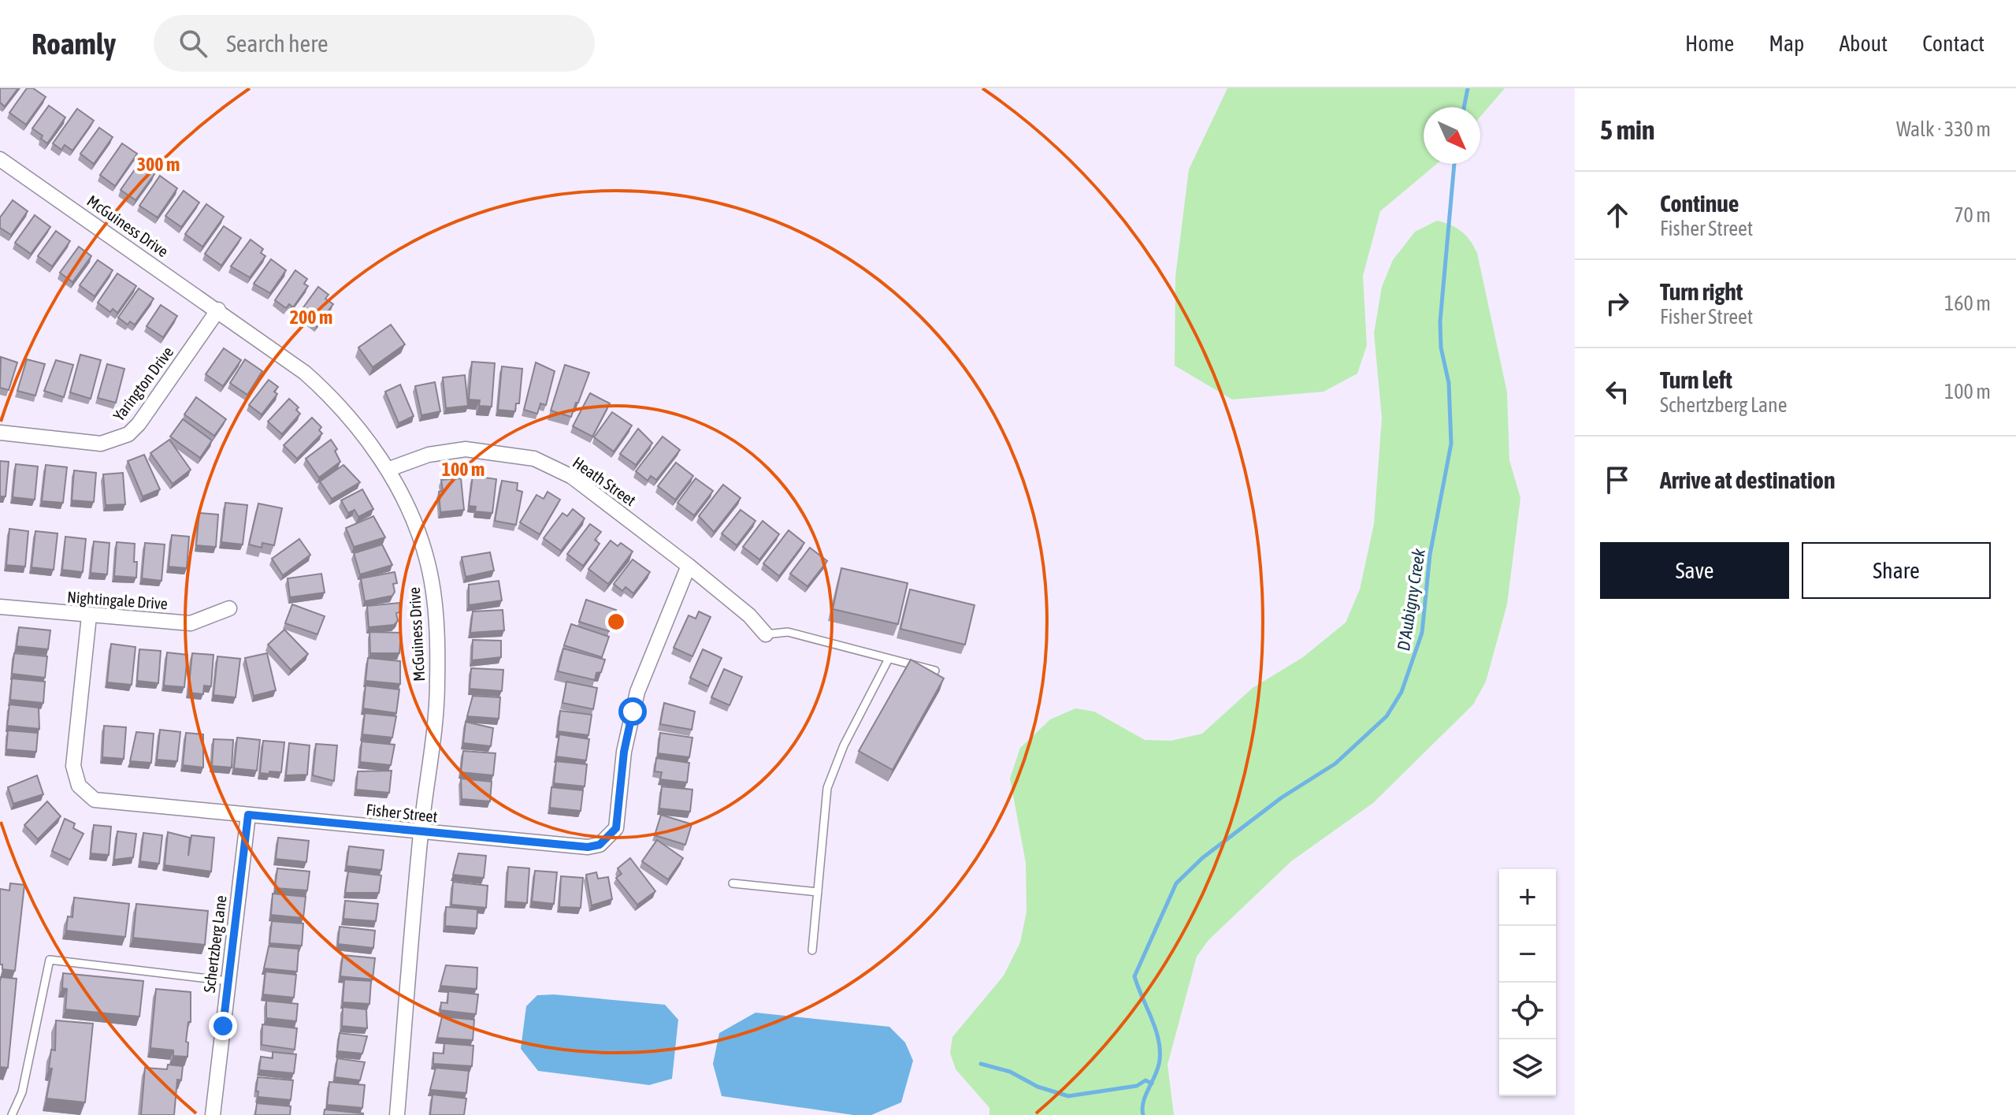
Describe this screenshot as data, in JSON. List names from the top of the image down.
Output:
{
  "streets": {
    "street": [
      "McGuiness Drive",
      "Yarington Drive",
      "Heath Street",
      "Nightingale Drive",
      "Fisher Street",
      "Schertzberg Lane"
    ]
  },
  "crossings": [
    ["McGuiness Drive", "Yarington Drive"],
    ["McGuiness Drive", "Heath Street"],
    ["McGuiness Drive", "Fisher Street"],
    ["Heath Street", "Fisher Street"],
    ["Nightingale Drive", "Fisher Street"],
    ["Fisher Street", "Schertzberg Lane"]
  ],
  "water": ["D'Aubigny Creek"],
  "north": "bottom right",
  "page": {
    "header": "Roamly",
    "search": "Search here",
    "nav": [
      "Home",
      "Map",
      "About",
      "Contact"
    ],
    "heading": ["5 min", "Walk · 330 m"],
    "list": [
      ["Continue", "Fisher Street", "70 m"],
      ["Turn right", "Fisher Street", "160 m"],
      ["Turn left", "Schertzberg Lane", "100 m"],
      "Arrive at destination"
    ],
    "buttons": ["Save", "Share"],
    "map_buttons": ["+", "−"]
  },
  "rings": ["300 m", "200 m", "100 m"]
}
